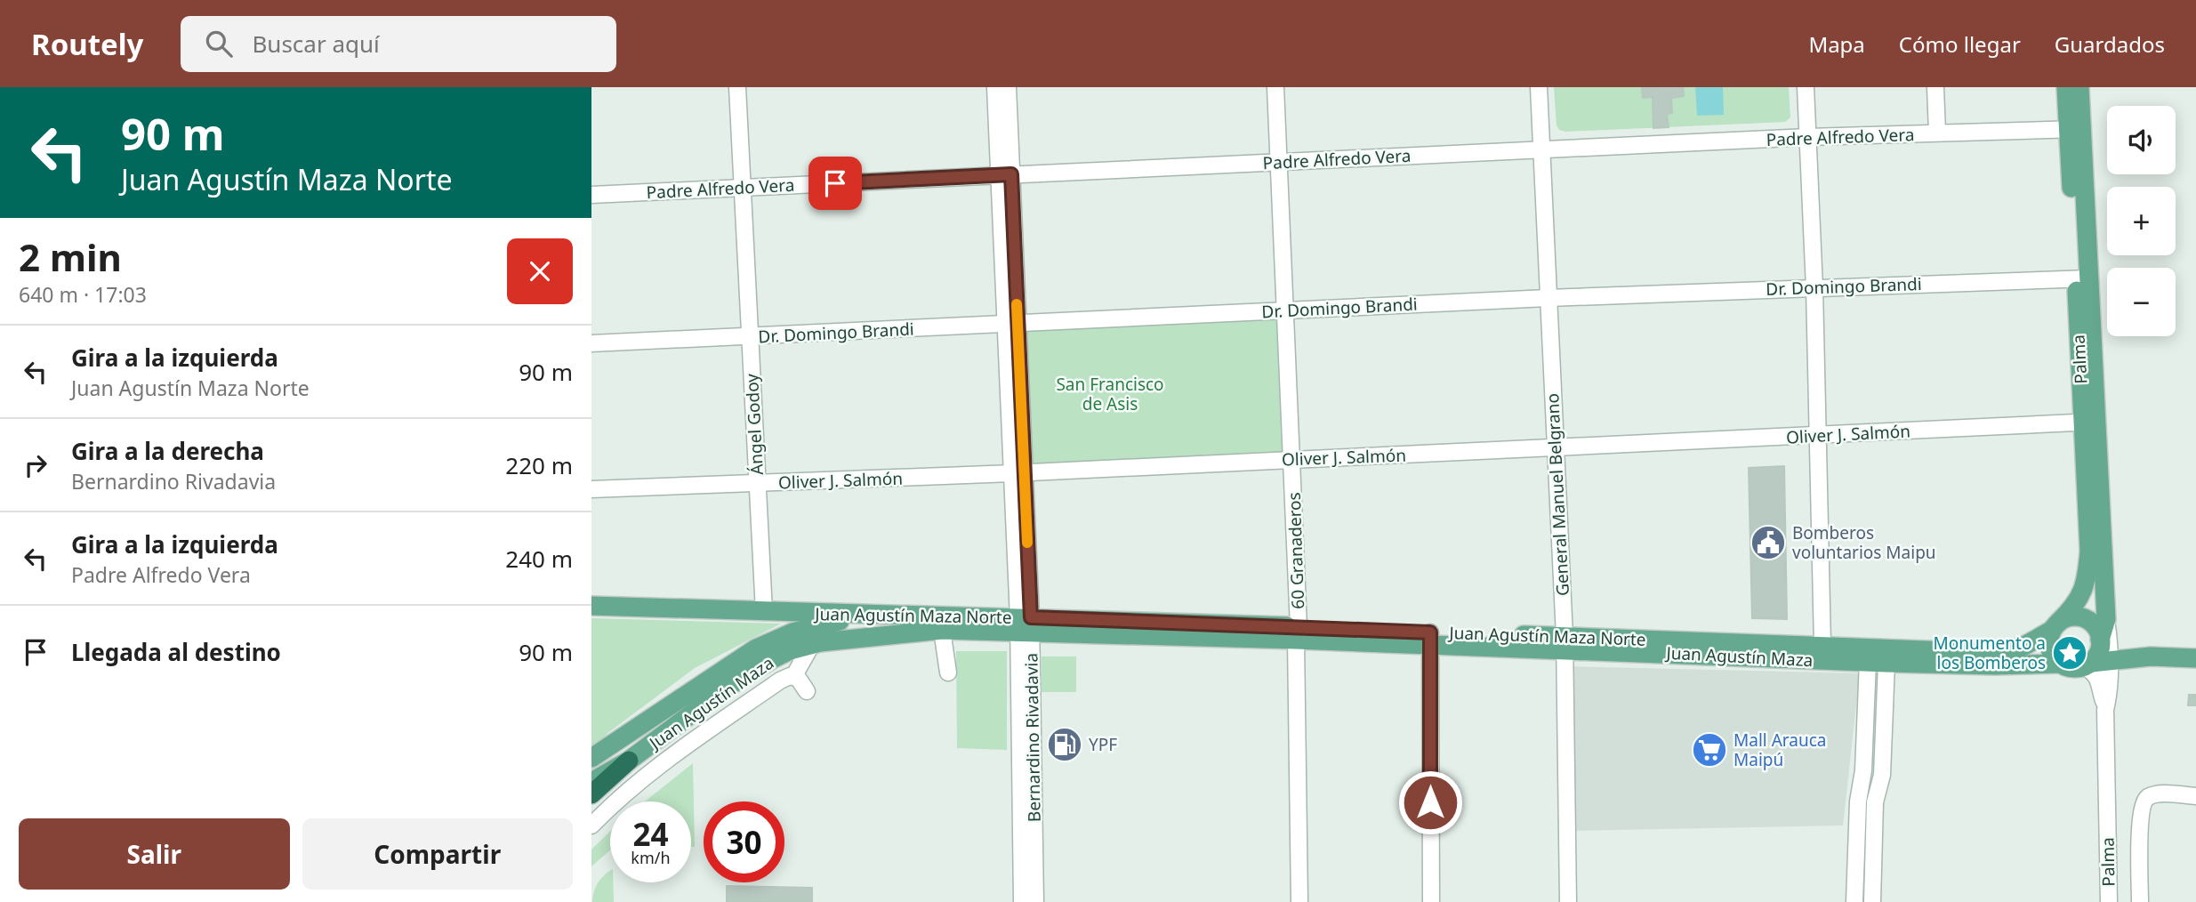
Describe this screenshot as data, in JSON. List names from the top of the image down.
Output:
{
  "streets": {
    "main road": ["Palma", "Juan Agustín Maza Norte", "Juan Agustín Maza"],
    "street": [
      "Padre Alfredo Vera",
      "Dr. Domingo Brandi",
      "Ángel Godoy",
      "Oliver J. Salmón",
      "General Manuel Belgrano",
      "60 Granaderos",
      "Bernardino Rivadavia"
    ]
  },
  "crossings": [
    ["Padre Alfredo Vera", "Palma"],
    ["Padre Alfredo Vera", "Ángel Godoy"],
    ["Padre Alfredo Vera", "General Manuel Belgrano"],
    ["Padre Alfredo Vera", "60 Granaderos"],
    ["Padre Alfredo Vera", "Bernardino Rivadavia"],
    ["Dr. Domingo Brandi", "Palma"],
    ["Dr. Domingo Brandi", "Ángel Godoy"],
    ["Dr. Domingo Brandi", "General Manuel Belgrano"],
    ["Dr. Domingo Brandi", "60 Granaderos"],
    ["Dr. Domingo Brandi", "Bernardino Rivadavia"],
    ["Palma", "Oliver J. Salmón"],
    ["Palma", "Juan Agustín Maza Norte"],
    ["Palma", "Juan Agustín Maza"],
    ["Ángel Godoy", "Oliver J. Salmón"],
    ["Ángel Godoy", "Juan Agustín Maza Norte"],
    ["Oliver J. Salmón", "General Manuel Belgrano"],
    ["Oliver J. Salmón", "60 Granaderos"],
    ["Oliver J. Salmón", "Bernardino Rivadavia"],
    ["General Manuel Belgrano", "Juan Agustín Maza Norte"],
    ["General Manuel Belgrano", "Juan Agustín Maza"],
    ["60 Granaderos", "Juan Agustín Maza Norte"],
    ["Juan Agustín Maza Norte", "Juan Agustín Maza"],
    ["Juan Agustín Maza Norte", "Bernardino Rivadavia"],
    ["Juan Agustín Maza", "Bernardino Rivadavia"]
  ],
  "parks": ["San Francisco de Asis"],
  "places": {
    "public building": ["Bomberos voluntarios Maipu"],
    "place": ["Monumento a los Bomberos"],
    "fuel station": ["YPF"],
    "supermarket": ["Mall Arauca Maipú"]
  },
  "page": {
    "header": "Routely",
    "search": "Buscar aquí",
    "nav": ["Mapa", "Cómo llegar", "Guardados"],
    "turn": ["90 m", "Juan Agustín Maza Norte"],
    "map_buttons": ["+", "−"],
    "heading": ["2 min", "640 m · 17:03"],
    "list": [
      {
        "name": "Gira a la izquierda",
        "note": "Juan Agustín Maza Norte",
        "value": "90 m"
      },
      {
        "name": "Gira a la derecha",
        "note": "Bernardino Rivadavia",
        "value": "220 m"
      },
      {
        "name": "Gira a la izquierda",
        "note": "Padre Alfredo Vera",
        "value": "240 m"
      },
      {
        "name": "Llegada al destino",
        "value": "90 m"
      }
    ],
    "speed": "24 km/h",
    "limit": "30",
    "buttons": ["Salir", "Compartir"]
  }
}
